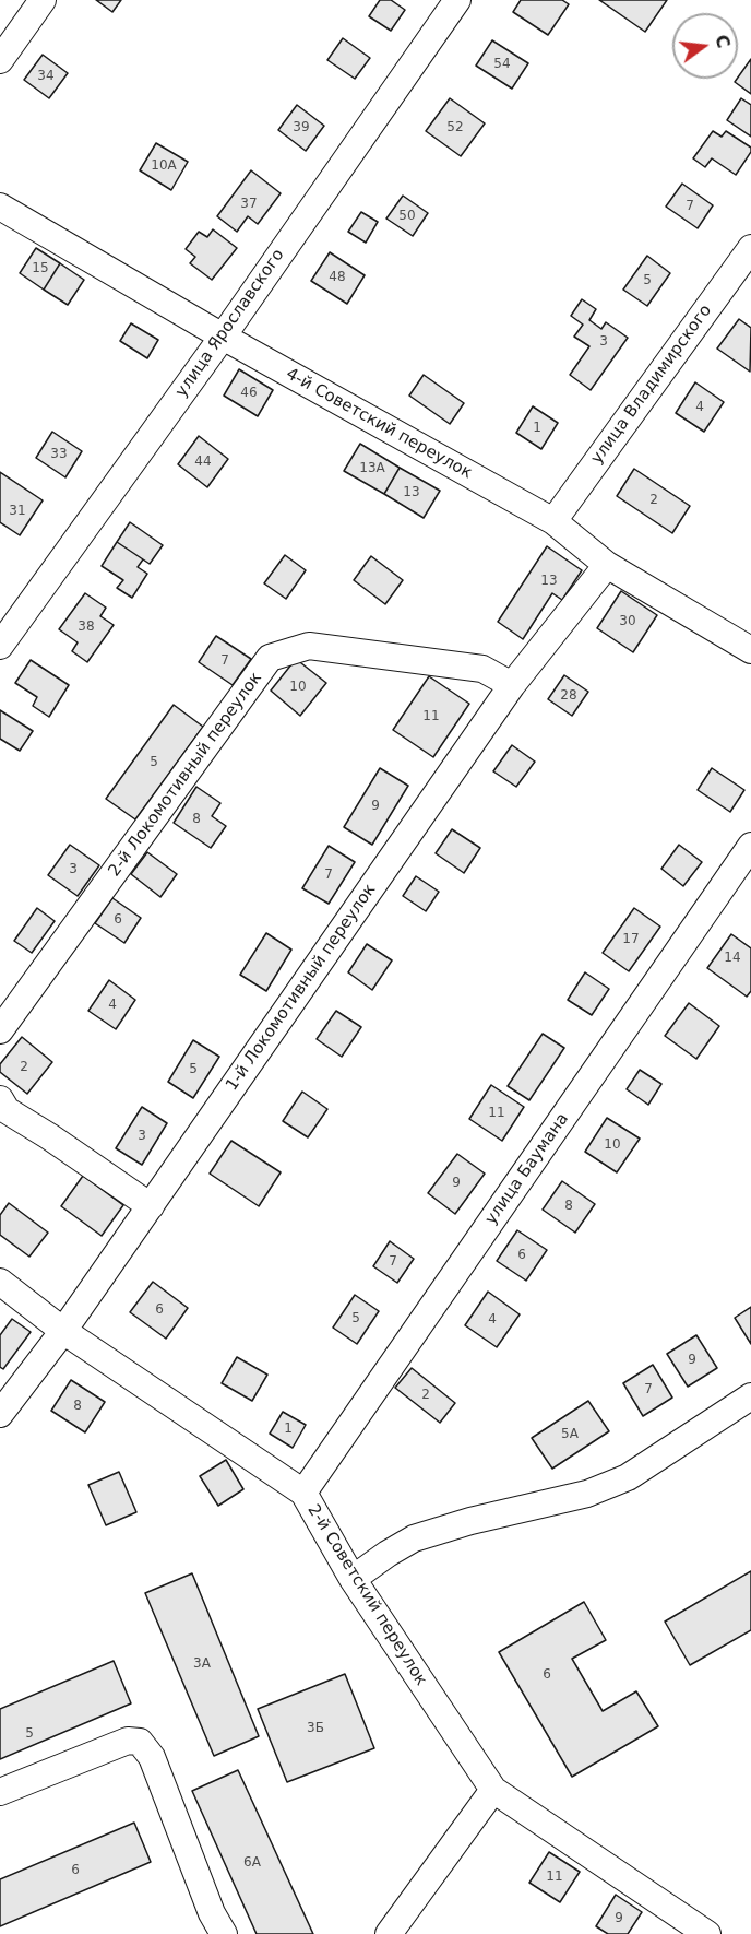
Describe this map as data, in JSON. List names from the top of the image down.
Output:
{
  "streets": {
    "street": [
      "улица Ярославского",
      "улица Владимирского",
      "4-й Советский переулок",
      "2-й Локомотивный переулок",
      "1-й Локомотивный переулок",
      "улица Баумана",
      "2-й Советский переулок"
    ]
  },
  "crossings": [
    ["улица Ярославского", "4-й Советский переулок"],
    ["улица Владимирского", "4-й Советский переулок"],
    ["4-й Советский переулок", "1-й Локомотивный переулок"],
    ["2-й Локомотивный переулок", "1-й Локомотивный переулок"],
    ["1-й Локомотивный переулок", "2-й Советский переулок"],
    ["улица Баумана", "2-й Советский переулок"]
  ],
  "house_numbers": [
    "54",
    "34",
    "39",
    "52",
    "10А",
    "37",
    "7",
    "50",
    "15",
    "48",
    "5",
    "3",
    "46",
    "4",
    "1",
    "33",
    "44",
    "13А",
    "13",
    "2",
    "31",
    "13",
    "30",
    "38",
    "7",
    "10",
    "28",
    "11",
    "5",
    "9",
    "8",
    "3",
    "7",
    "6",
    "17",
    "14",
    "4",
    "2",
    "5",
    "11",
    "3",
    "10",
    "9",
    "8",
    "6",
    "7",
    "6",
    "5",
    "4",
    "9",
    "7",
    "2",
    "8",
    "1",
    "5А",
    "3А",
    "6",
    "3Б",
    "5",
    "6А",
    "6",
    "11",
    "9"
  ],
  "north": "right"
}
